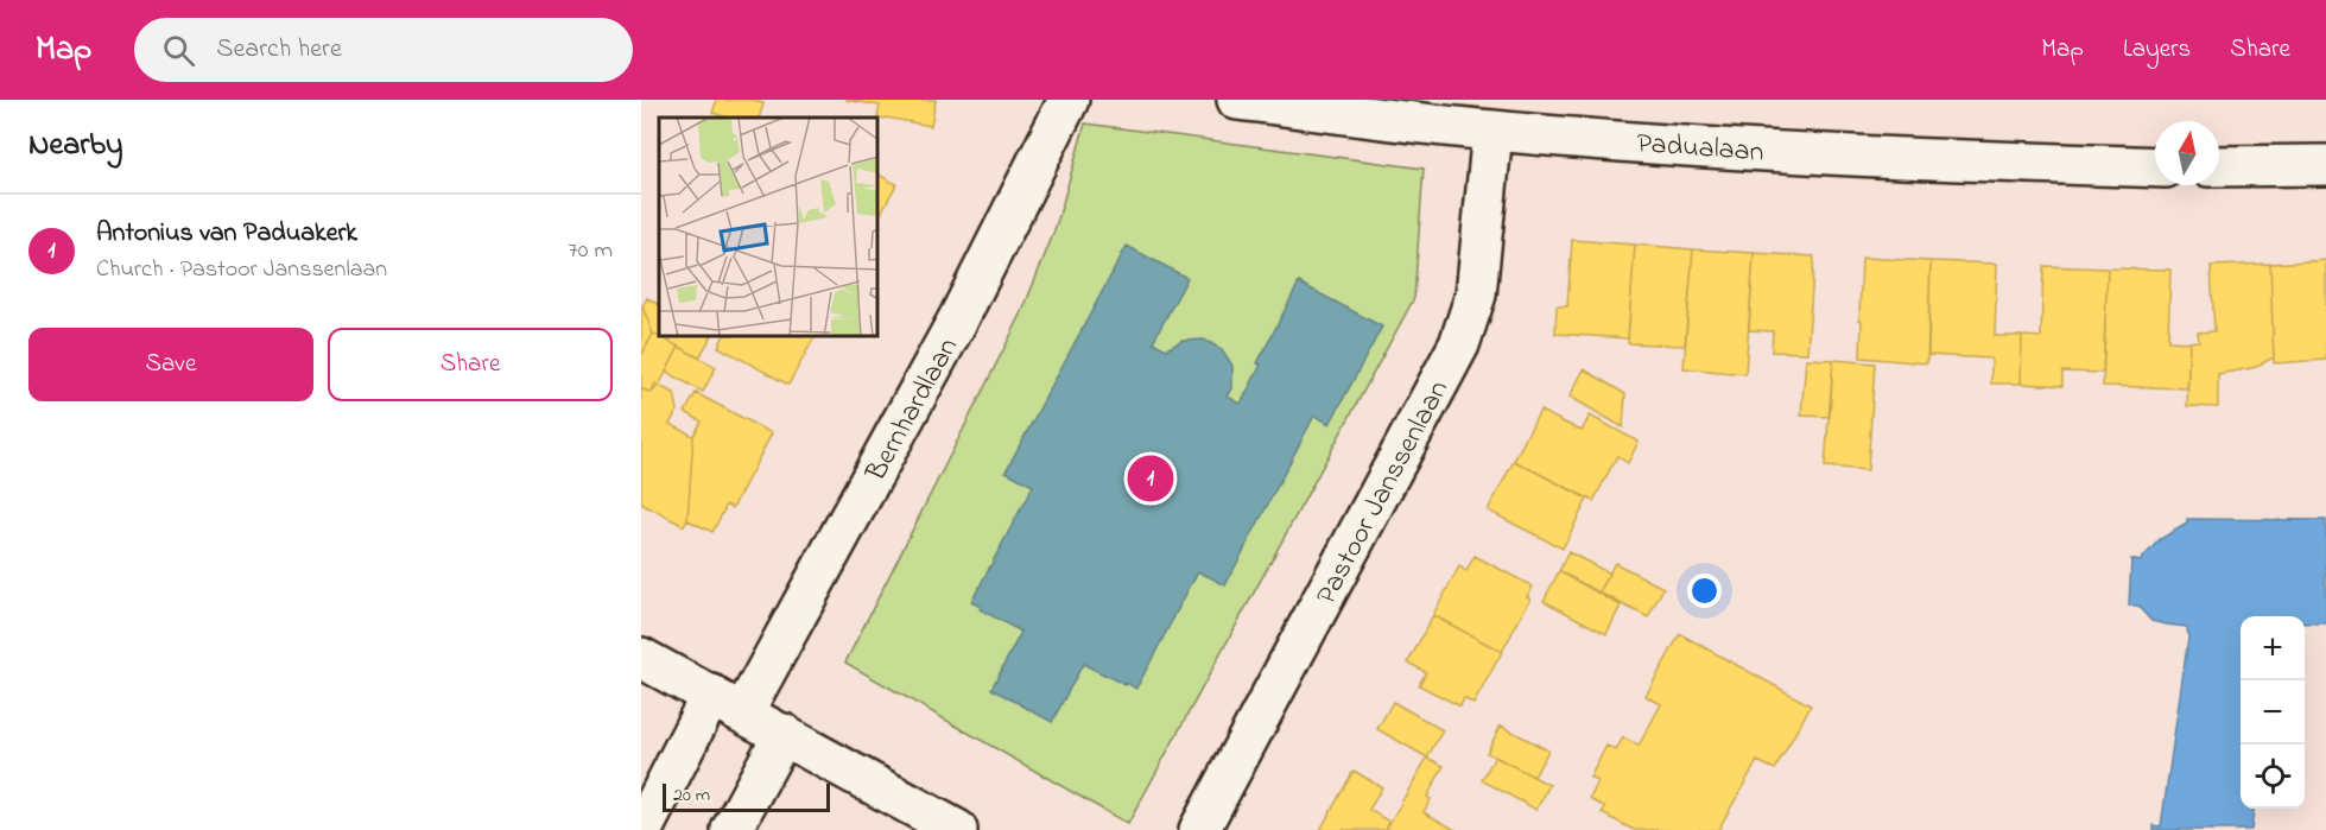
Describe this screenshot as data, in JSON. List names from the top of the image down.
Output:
{
  "streets": {
    "street": ["Padualaan", "Bernhardlaan", "Pastoor Janssenlaan"]
  },
  "crossings": [
    ["Padualaan", "Pastoor Janssenlaan"]
  ],
  "scale_bar": "20 m",
  "north": "top",
  "page": {
    "header": "Map",
    "search": "Search here",
    "nav": ["Map", "Layers", "Share"],
    "heading": "Nearby",
    "list": [
      {
        "mark": "1",
        "name": "Antonius van Paduakerk",
        "note": "Church · Pastoor Janssenlaan",
        "value": "70 m"
      }
    ],
    "buttons": ["Save", "Share"],
    "pins": "1",
    "map_buttons": ["+", "−"],
    "scale": "20 m"
  }
}
